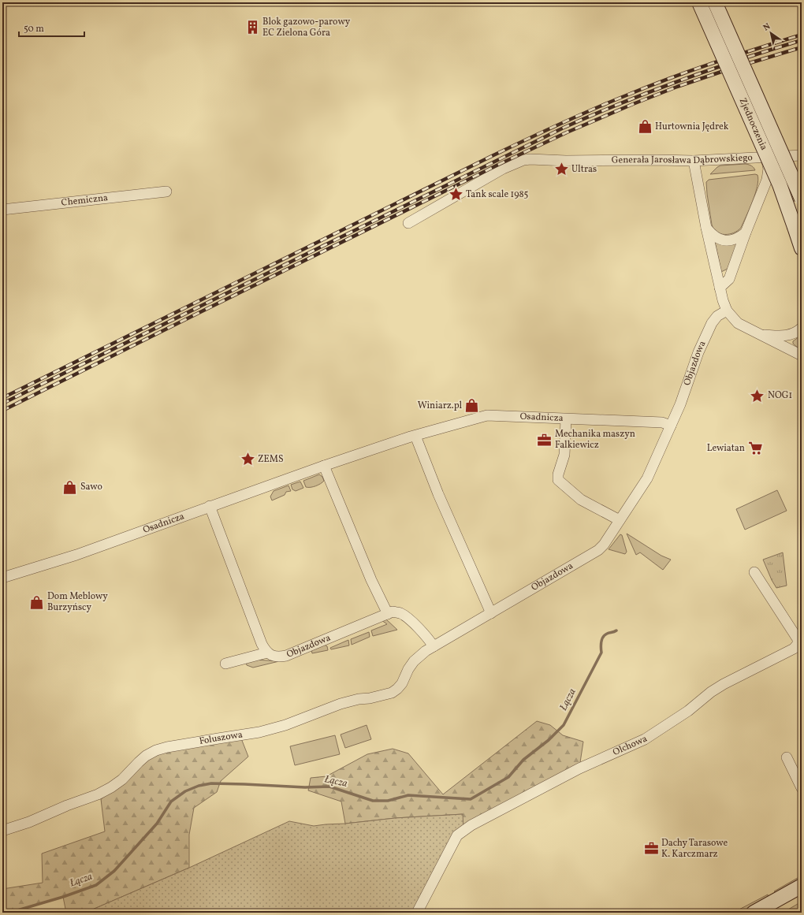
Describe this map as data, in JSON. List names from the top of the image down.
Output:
{
  "streets": {
    "main road": ["Zjednoczenia"],
    "street": [
      "Generała Jarosława Dąbrowskiego",
      "Chemiczna",
      "Objazdowa",
      "Osadnicza",
      "Foluszowa",
      "Olchowa"
    ]
  },
  "crossings": [
    ["Objazdowa", "Osadnicza"],
    ["Objazdowa", "Foluszowa"]
  ],
  "water": ["Łącza"],
  "places": {
    "building": ["Blok gazowo-parowy EC Zielona Góra"],
    "shop": [
      "Hurtownia Jędrek",
      "Winiarz.pl",
      "Sawo",
      "Dom Meblowy Burzyńscy"
    ],
    "place": [
      "Ultras",
      "Tank scale 1985",
      "NOG1",
      "ZEMS"
    ],
    "office": ["Mechanika maszyn Falkiewicz", "Dachy Tarasowe K. Karczmarz"],
    "supermarket": ["Lewiatan"]
  },
  "scale_bar": "50 m",
  "north": "top left"
}
